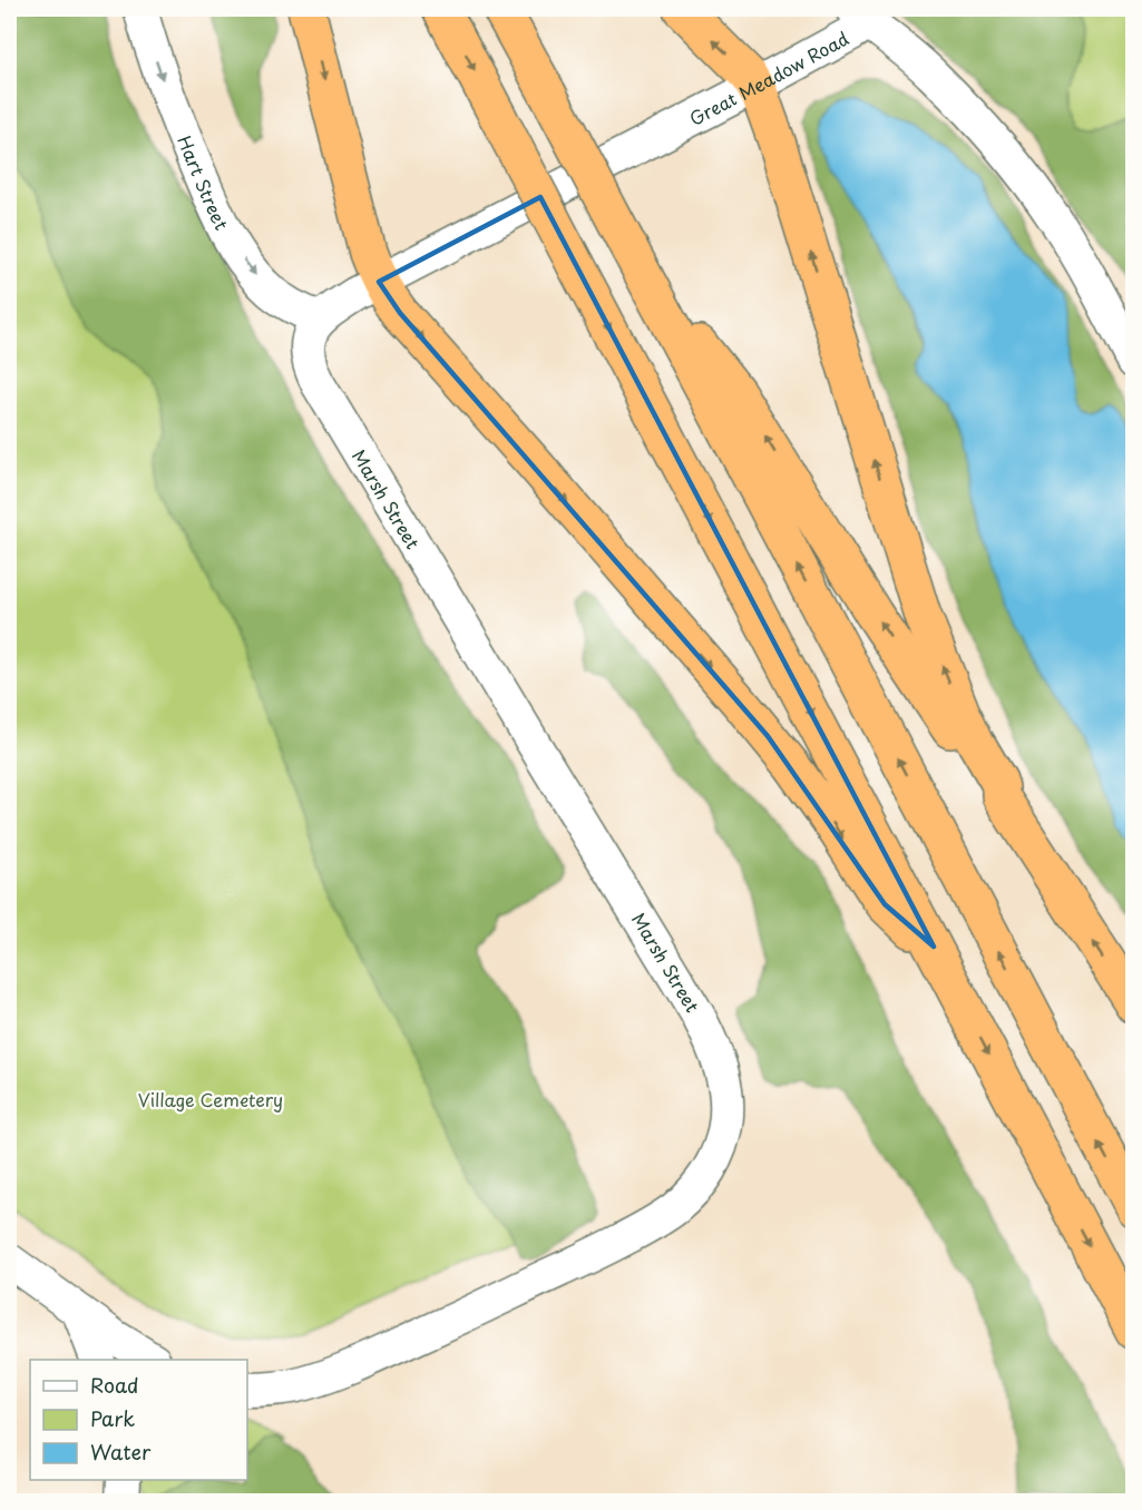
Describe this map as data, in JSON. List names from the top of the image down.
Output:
{
  "streets": {
    "street": ["Great Meadow Road", "Hart Street", "Marsh Street"]
  },
  "crossings": [
    ["Great Meadow Road", "Hart Street"],
    ["Great Meadow Road", "Marsh Street"],
    ["Hart Street", "Marsh Street"]
  ],
  "one_way": ["Hart Street"],
  "parks": ["Village Cemetery"],
  "legend": ["Road", "Park", "Water"]
}
